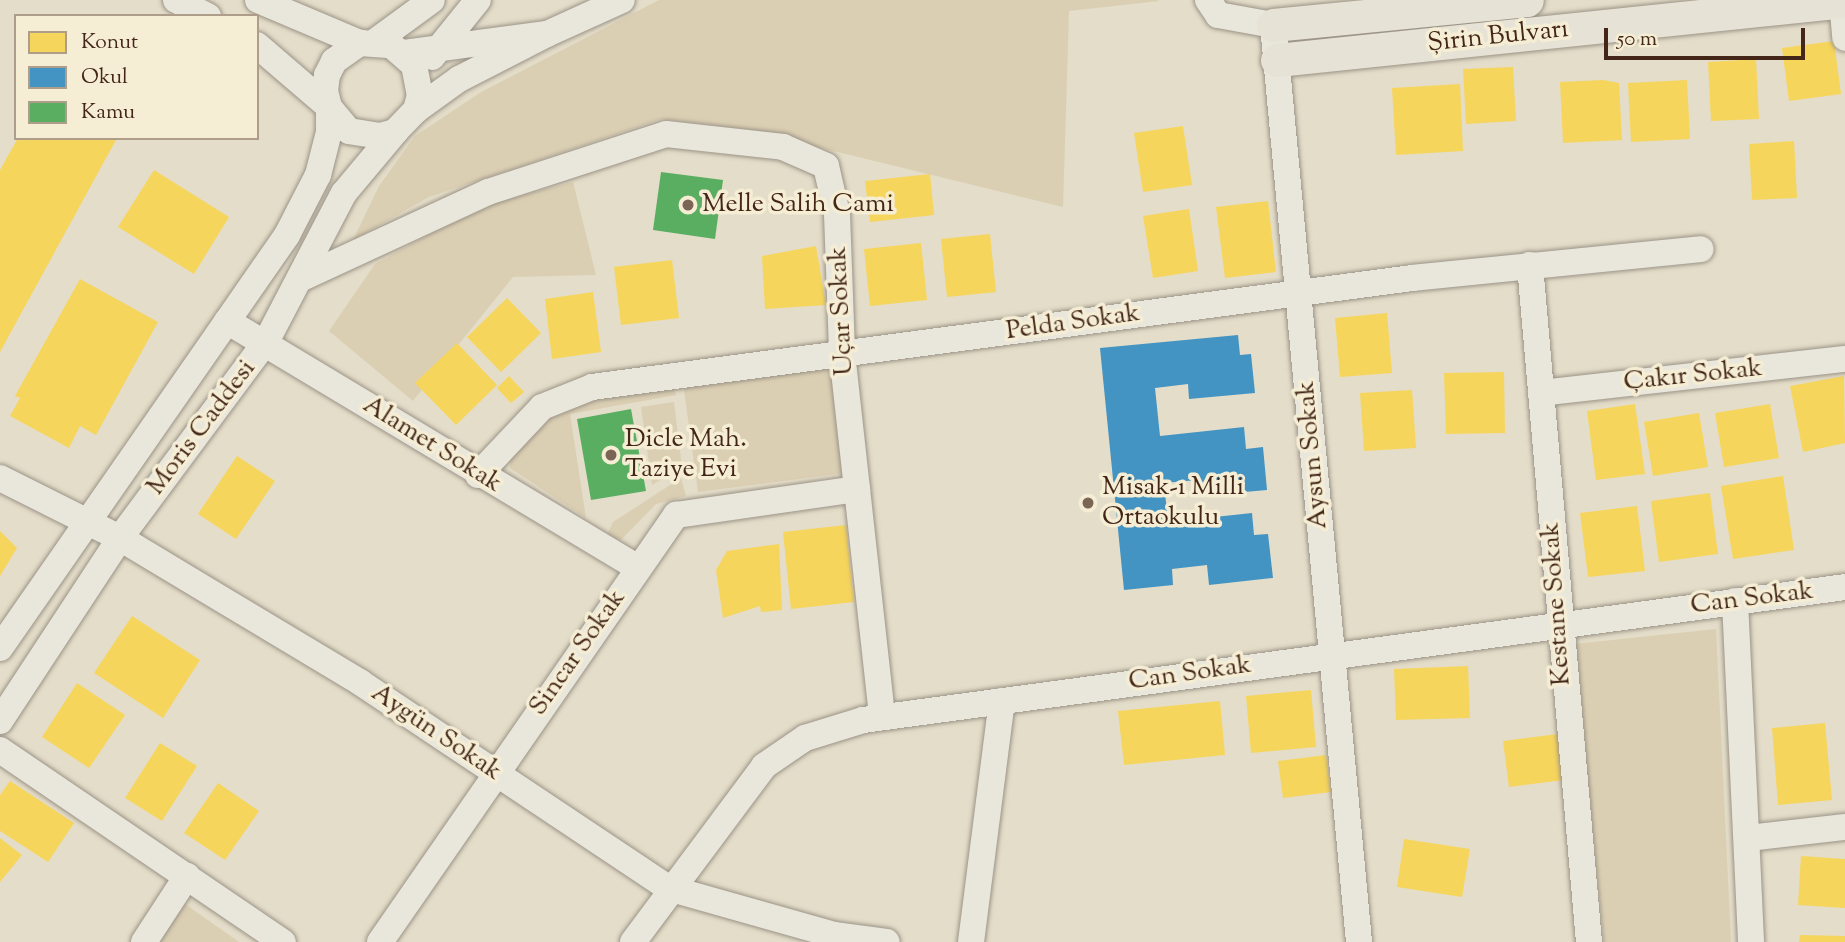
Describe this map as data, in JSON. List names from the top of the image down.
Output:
{
  "streets": {
    "main road": ["Şirin Bulvarı"],
    "street": [
      "Uçar Sokak",
      "Pelda Sokak",
      "Çakır Sokak",
      "Moris Caddesi",
      "Alamet Sokak",
      "Aysun Sokak",
      "Can Sokak",
      "Kestane Sokak",
      "Sincar Sokak",
      "Aygün Sokak"
    ]
  },
  "crossings": [
    ["Şirin Bulvarı", "Aysun Sokak"],
    ["Uçar Sokak", "Pelda Sokak"],
    ["Uçar Sokak", "Moris Caddesi"],
    ["Uçar Sokak", "Can Sokak"],
    ["Uçar Sokak", "Sincar Sokak"],
    ["Pelda Sokak", "Alamet Sokak"],
    ["Pelda Sokak", "Aysun Sokak"],
    ["Pelda Sokak", "Kestane Sokak"],
    ["Çakır Sokak", "Kestane Sokak"],
    ["Moris Caddesi", "Alamet Sokak"],
    ["Moris Caddesi", "Aygün Sokak"],
    ["Alamet Sokak", "Sincar Sokak"],
    ["Aysun Sokak", "Can Sokak"],
    ["Can Sokak", "Kestane Sokak"],
    ["Can Sokak", "Aygün Sokak"],
    ["Sincar Sokak", "Aygün Sokak"]
  ],
  "places": ["Melle Salih Cami", "Dicle Mah. Taziye Evi", "Misak-ı Milli Ortaokulu"],
  "legend": ["Konut", "Okul", "Kamu"],
  "scale_bar": "50 m"
}
